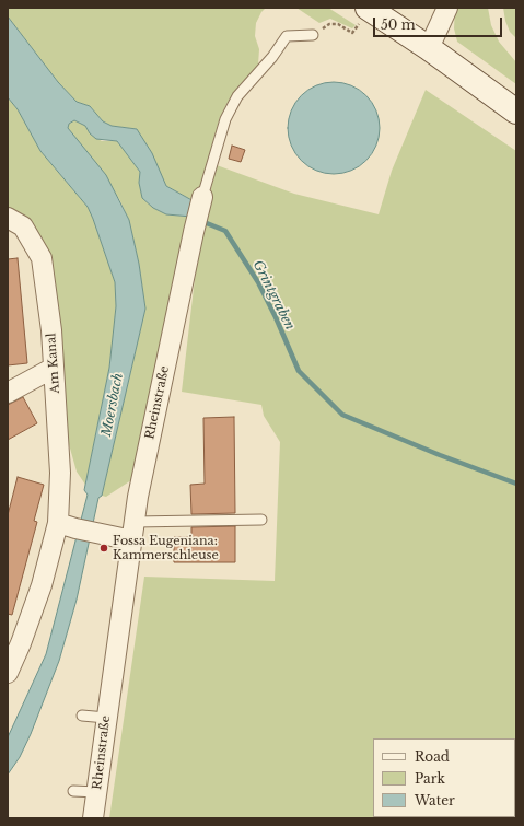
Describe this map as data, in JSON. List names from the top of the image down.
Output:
{
  "streets": {
    "street": ["Am Kanal", "Rheinstraße"]
  },
  "water": ["Grintgraben", "Moersbach"],
  "places": ["Fossa Eugeniana: Kammerschleuse"],
  "legend": ["Road", "Park", "Water"],
  "scale_bar": "50 m"
}
